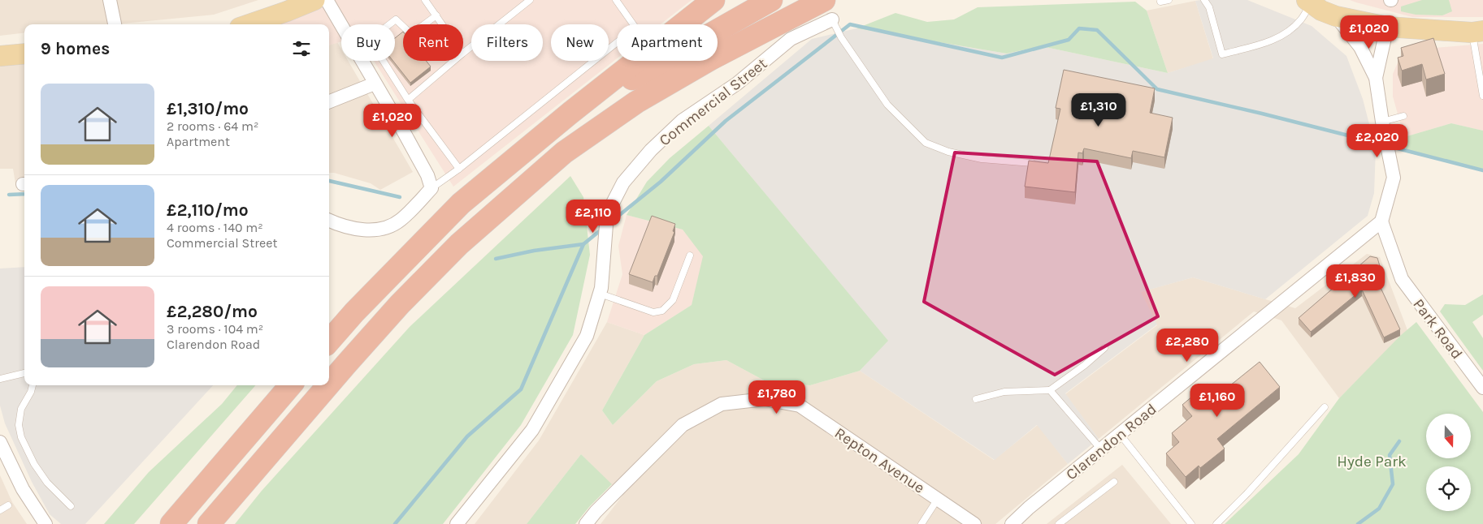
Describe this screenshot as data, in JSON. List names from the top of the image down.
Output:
{
  "streets": {
    "street": [
      "Commercial Street",
      "Park Road",
      "Clarendon Road",
      "Repton Avenue"
    ]
  },
  "crossings": [
    ["Park Road", "Clarendon Road"]
  ],
  "parks": ["Hyde Park"],
  "north": "bottom",
  "page": {
    "price": [
      "£1,020",
      "£1,310",
      "£1,020",
      "£2,020",
      "£2,110",
      "£1,830",
      "£2,280",
      "£1,780",
      "£1,160"
    ],
    "chip": [
      "Buy",
      "Rent",
      "Filters",
      "New",
      "Apartment"
    ],
    "heading": "9 homes",
    "list": [
      {
        "name": "£1,310/mo",
        "note": "2 rooms · 64 m² · Apartment"
      },
      {
        "name": "£2,110/mo",
        "note": "4 rooms · 140 m² · Commercial Street"
      },
      {
        "name": "£2,280/mo",
        "note": "3 rooms · 104 m² · Clarendon Road"
      }
    ]
  }
}
